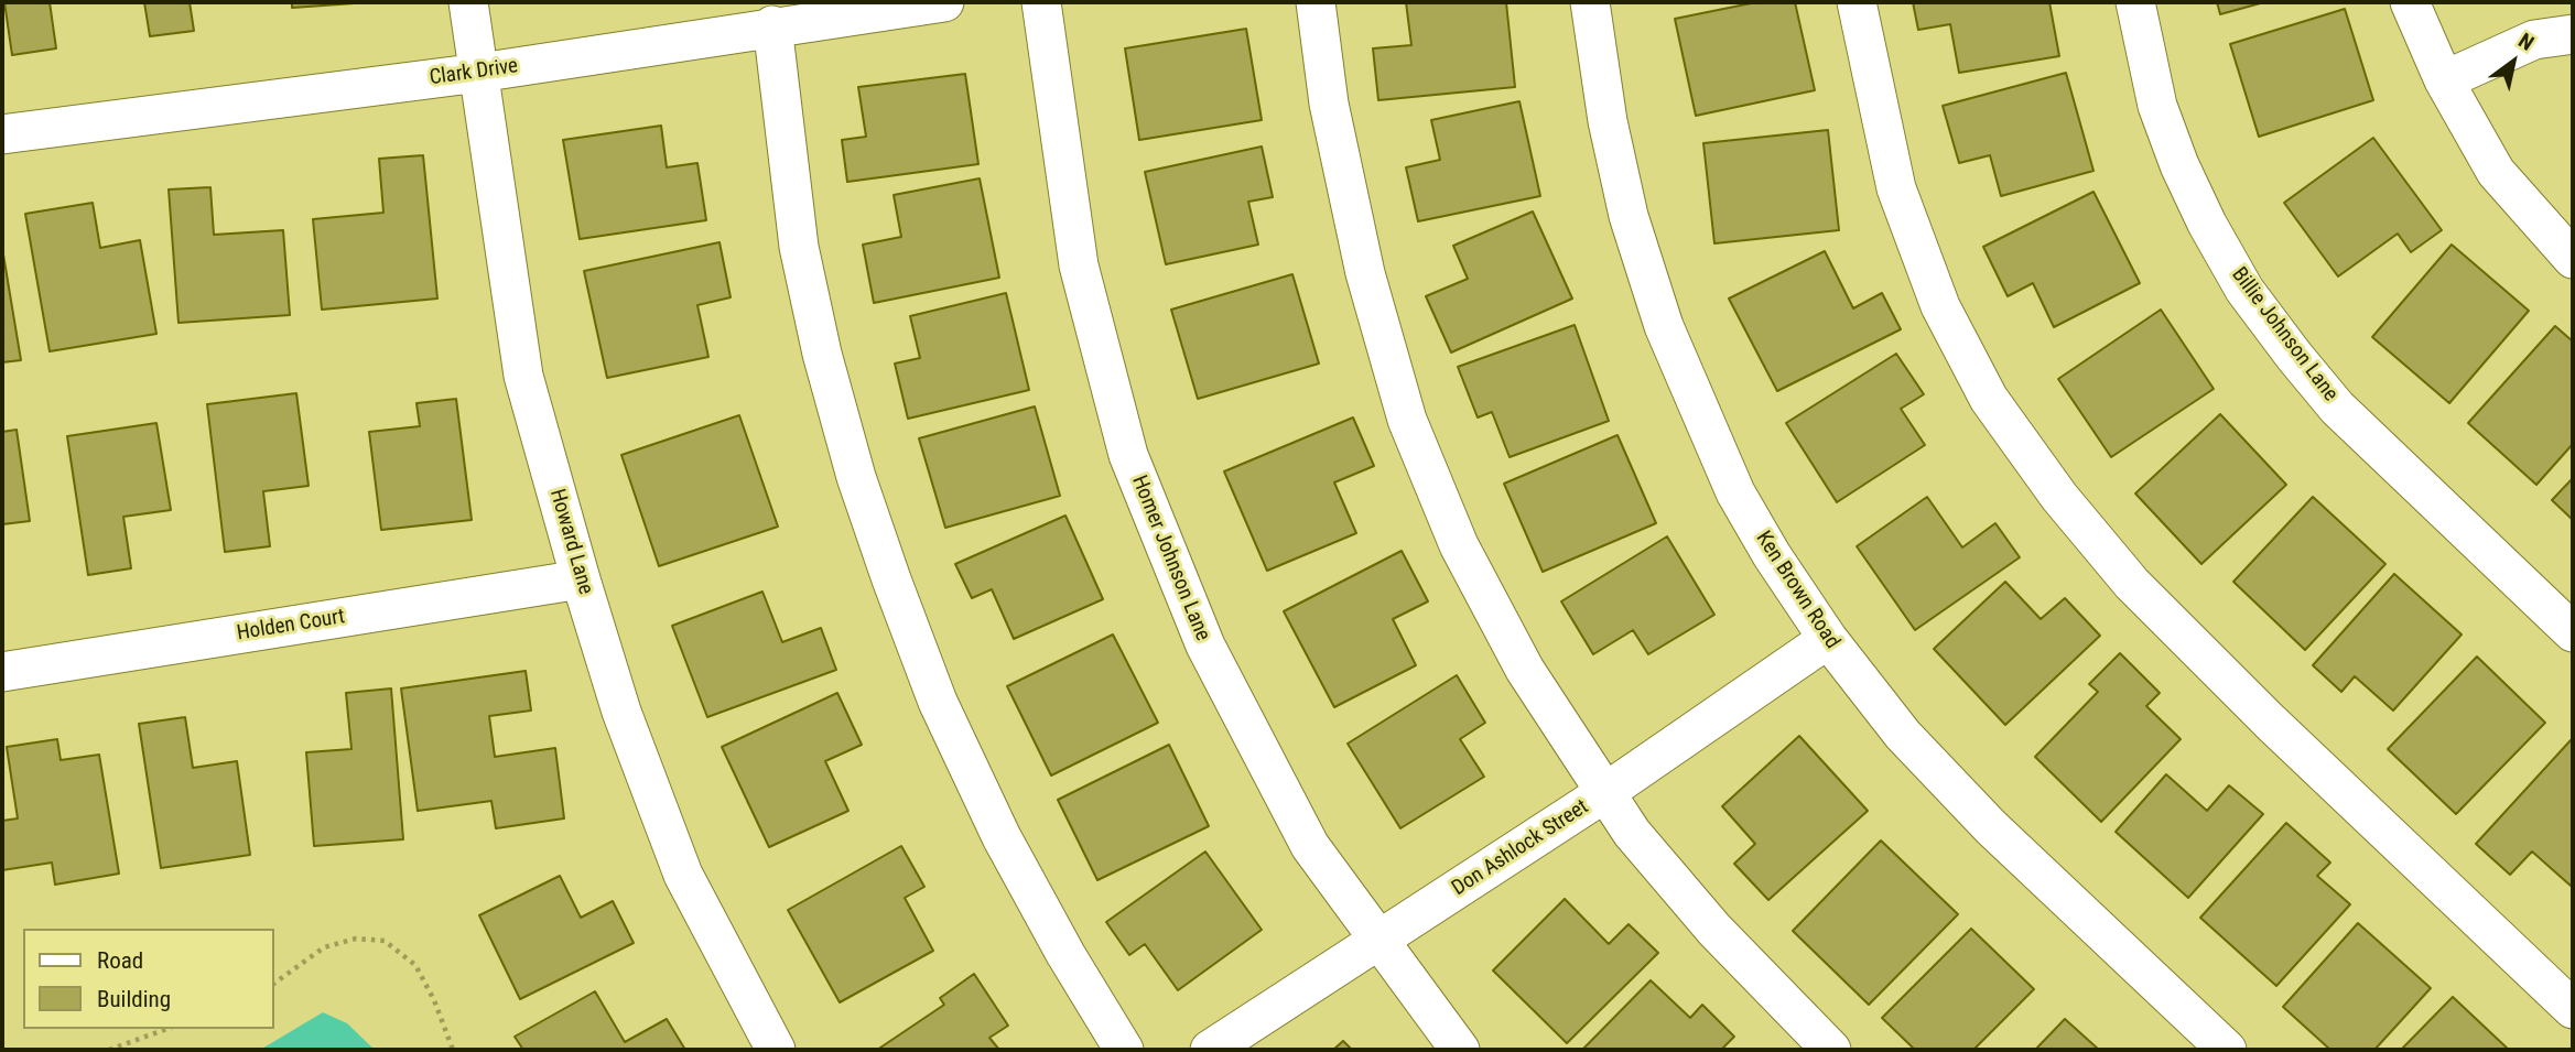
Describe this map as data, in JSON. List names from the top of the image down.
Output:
{
  "streets": {
    "street": [
      "Clark Drive",
      "Billie Johnson Lane",
      "Howard Lane",
      "Homer Johnson Lane",
      "Ken Brown Road",
      "Holden Court",
      "Don Ashlock Street"
    ]
  },
  "crossings": [
    ["Clark Drive", "Howard Lane"],
    ["Howard Lane", "Holden Court"],
    ["Homer Johnson Lane", "Don Ashlock Street"],
    ["Ken Brown Road", "Don Ashlock Street"]
  ],
  "legend": ["Road", "Building"],
  "north": "top right"
}
